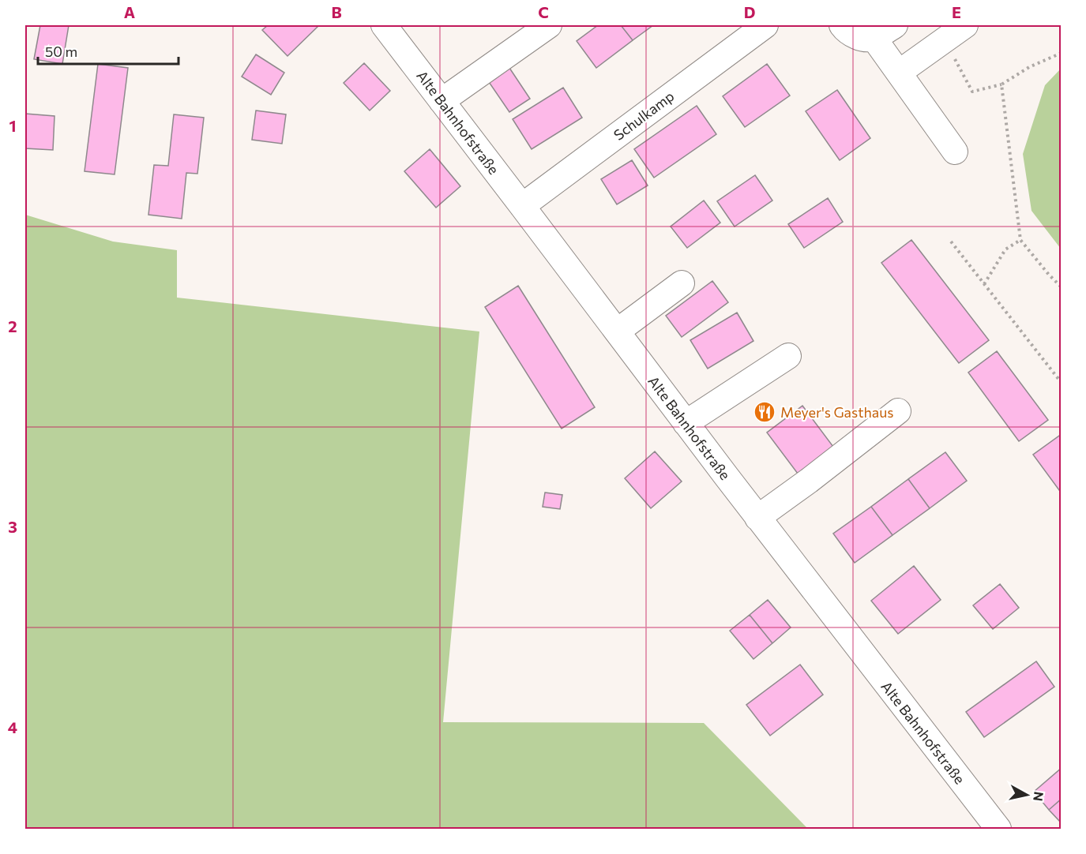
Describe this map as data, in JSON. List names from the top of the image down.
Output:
{
  "streets": {
    "street": ["Schulkamp", "Alte Bahnhofstraße"]
  },
  "crossings": [
    ["Schulkamp", "Alte Bahnhofstraße"]
  ],
  "places": {
    "restaurant": ["Meyer's Gasthaus"]
  },
  "scale_bar": "50 m",
  "north": "right",
  "grid": {
    "columns": [
      "A",
      "B",
      "C",
      "D",
      "E"
    ],
    "rows": [
      "1",
      "2",
      "3",
      "4"
    ]
  }
}
